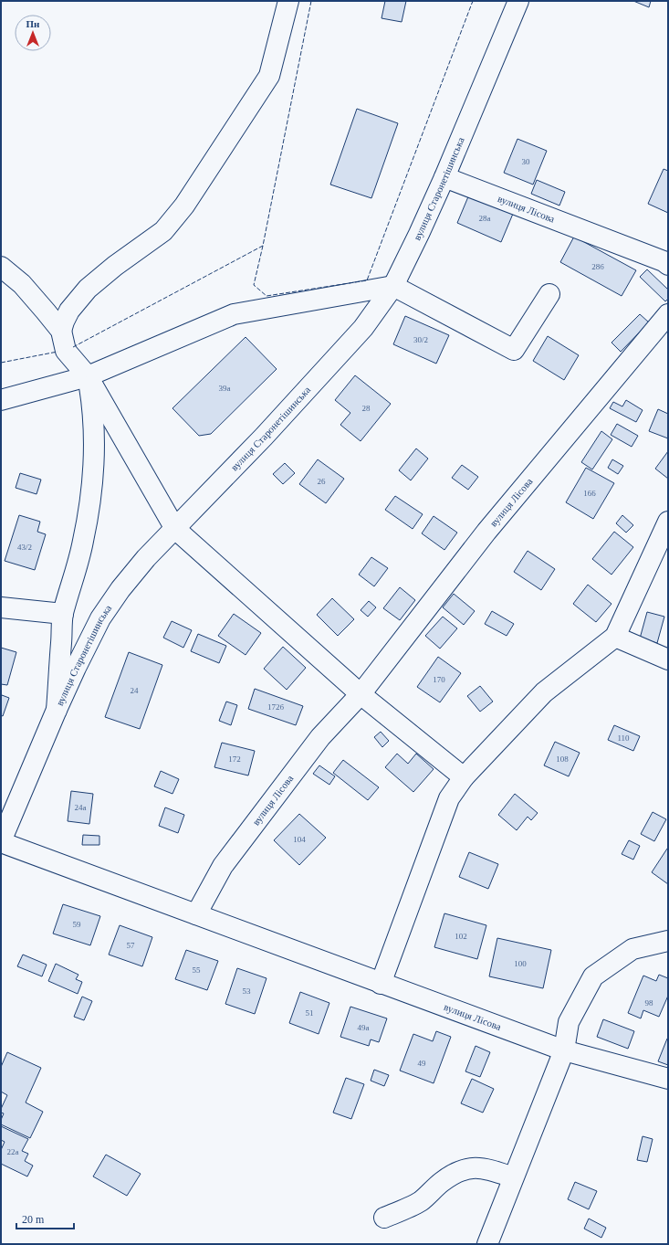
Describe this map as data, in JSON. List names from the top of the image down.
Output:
{
  "streets": {
    "street": ["вулиця Старонетішинська", "вулиця Лісова"]
  },
  "crossings": [
    ["вулиця Старонетішинська", "вулиця Лісова"]
  ],
  "house_numbers": [
    "30",
    "28а",
    "28б",
    "30/2",
    "39а",
    "28",
    "26",
    "166",
    "43/2",
    "170",
    "24",
    "172б",
    "110",
    "172",
    "108",
    "24а",
    "104",
    "59",
    "102",
    "57",
    "100",
    "55",
    "53",
    "98",
    "51",
    "49а",
    "49",
    "22а"
  ],
  "scale_bar": "20 m",
  "north": "top"
}
